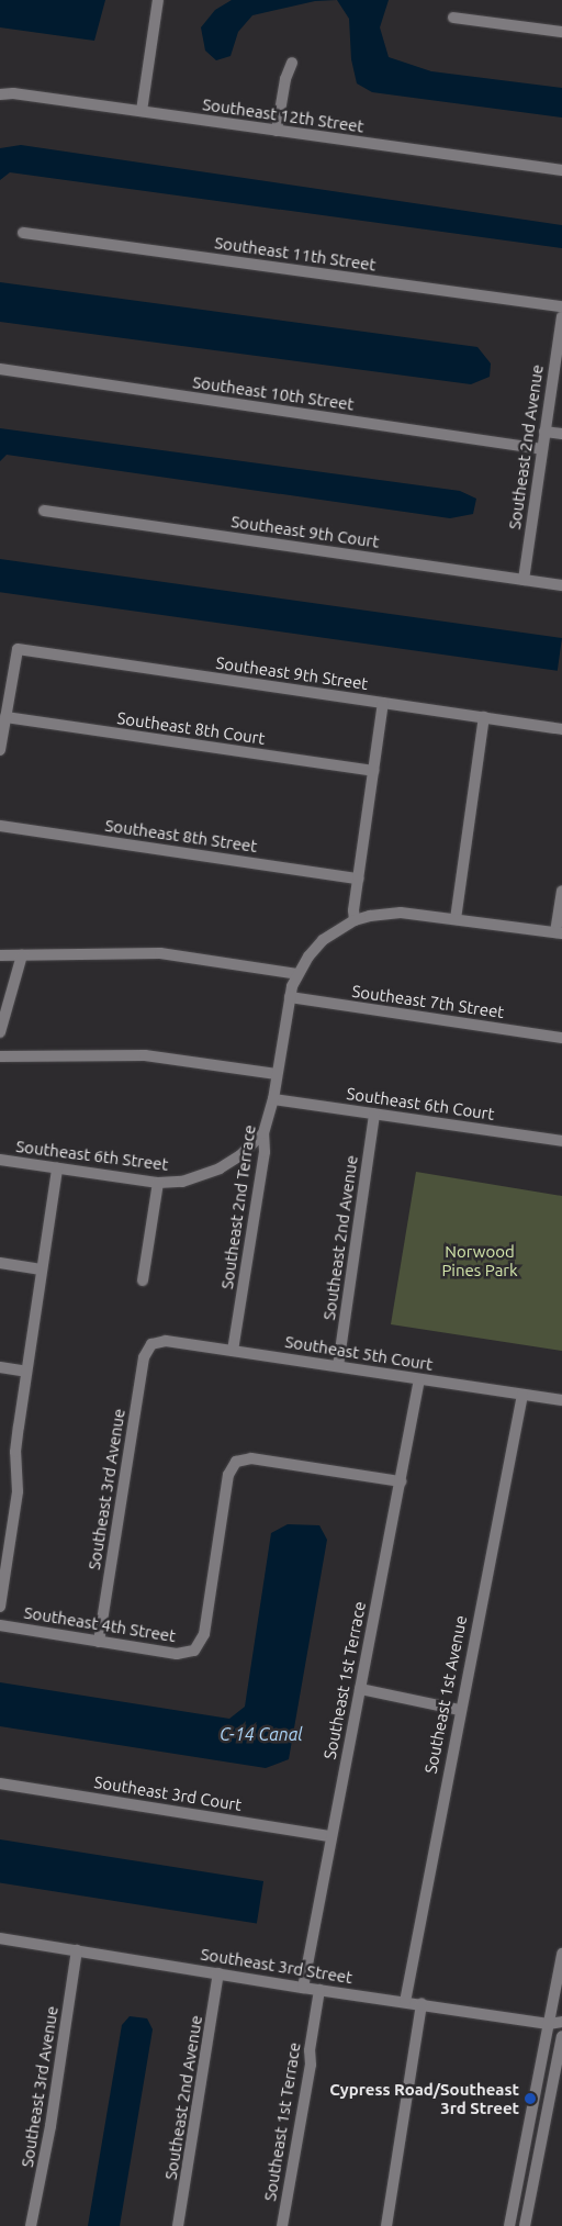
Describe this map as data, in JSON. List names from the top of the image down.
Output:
{
  "streets": {
    "street": [
      "Southeast 12th Street",
      "Southeast 11th Street",
      "Southeast 10th Street",
      "Southeast 2nd Avenue",
      "Southeast 9th Court",
      "Southeast 9th Street",
      "Southeast 8th Court",
      "Southeast 8th Street",
      "Southeast 7th Street",
      "Southeast 6th Court",
      "Southeast 6th Street",
      "Southeast 2nd Terrace",
      "Southeast 5th Court",
      "Southeast 3rd Avenue",
      "Southeast 4th Street",
      "Southeast 1st Terrace",
      "Southeast 1st Avenue",
      "Southeast 3rd Court",
      "Southeast 3rd Street"
    ]
  },
  "crossings": [
    ["Southeast 10th Street", "Southeast 2nd Avenue"],
    ["Southeast 2nd Avenue", "Southeast 9th Court"],
    ["Southeast 2nd Avenue", "Southeast 6th Court"],
    ["Southeast 2nd Avenue", "Southeast 5th Court"],
    ["Southeast 2nd Avenue", "Southeast 3rd Street"],
    ["Southeast 9th Street", "Southeast 8th Court"],
    ["Southeast 7th Street", "Southeast 2nd Terrace"],
    ["Southeast 6th Court", "Southeast 2nd Terrace"],
    ["Southeast 6th Street", "Southeast 2nd Terrace"],
    ["Southeast 2nd Terrace", "Southeast 5th Court"],
    ["Southeast 5th Court", "Southeast 3rd Avenue"],
    ["Southeast 5th Court", "Southeast 1st Terrace"],
    ["Southeast 5th Court", "Southeast 1st Avenue"],
    ["Southeast 3rd Avenue", "Southeast 4th Street"],
    ["Southeast 3rd Avenue", "Southeast 3rd Street"],
    ["Southeast 4th Street", "Southeast 1st Terrace"],
    ["Southeast 1st Terrace", "Southeast 3rd Court"],
    ["Southeast 1st Terrace", "Southeast 3rd Street"],
    ["Southeast 1st Avenue", "Southeast 3rd Street"]
  ],
  "water": ["C-14 Canal"],
  "parks": ["Norwood Pines Park"],
  "places": ["Cypress Road/Southeast 3rd Street"]
}
